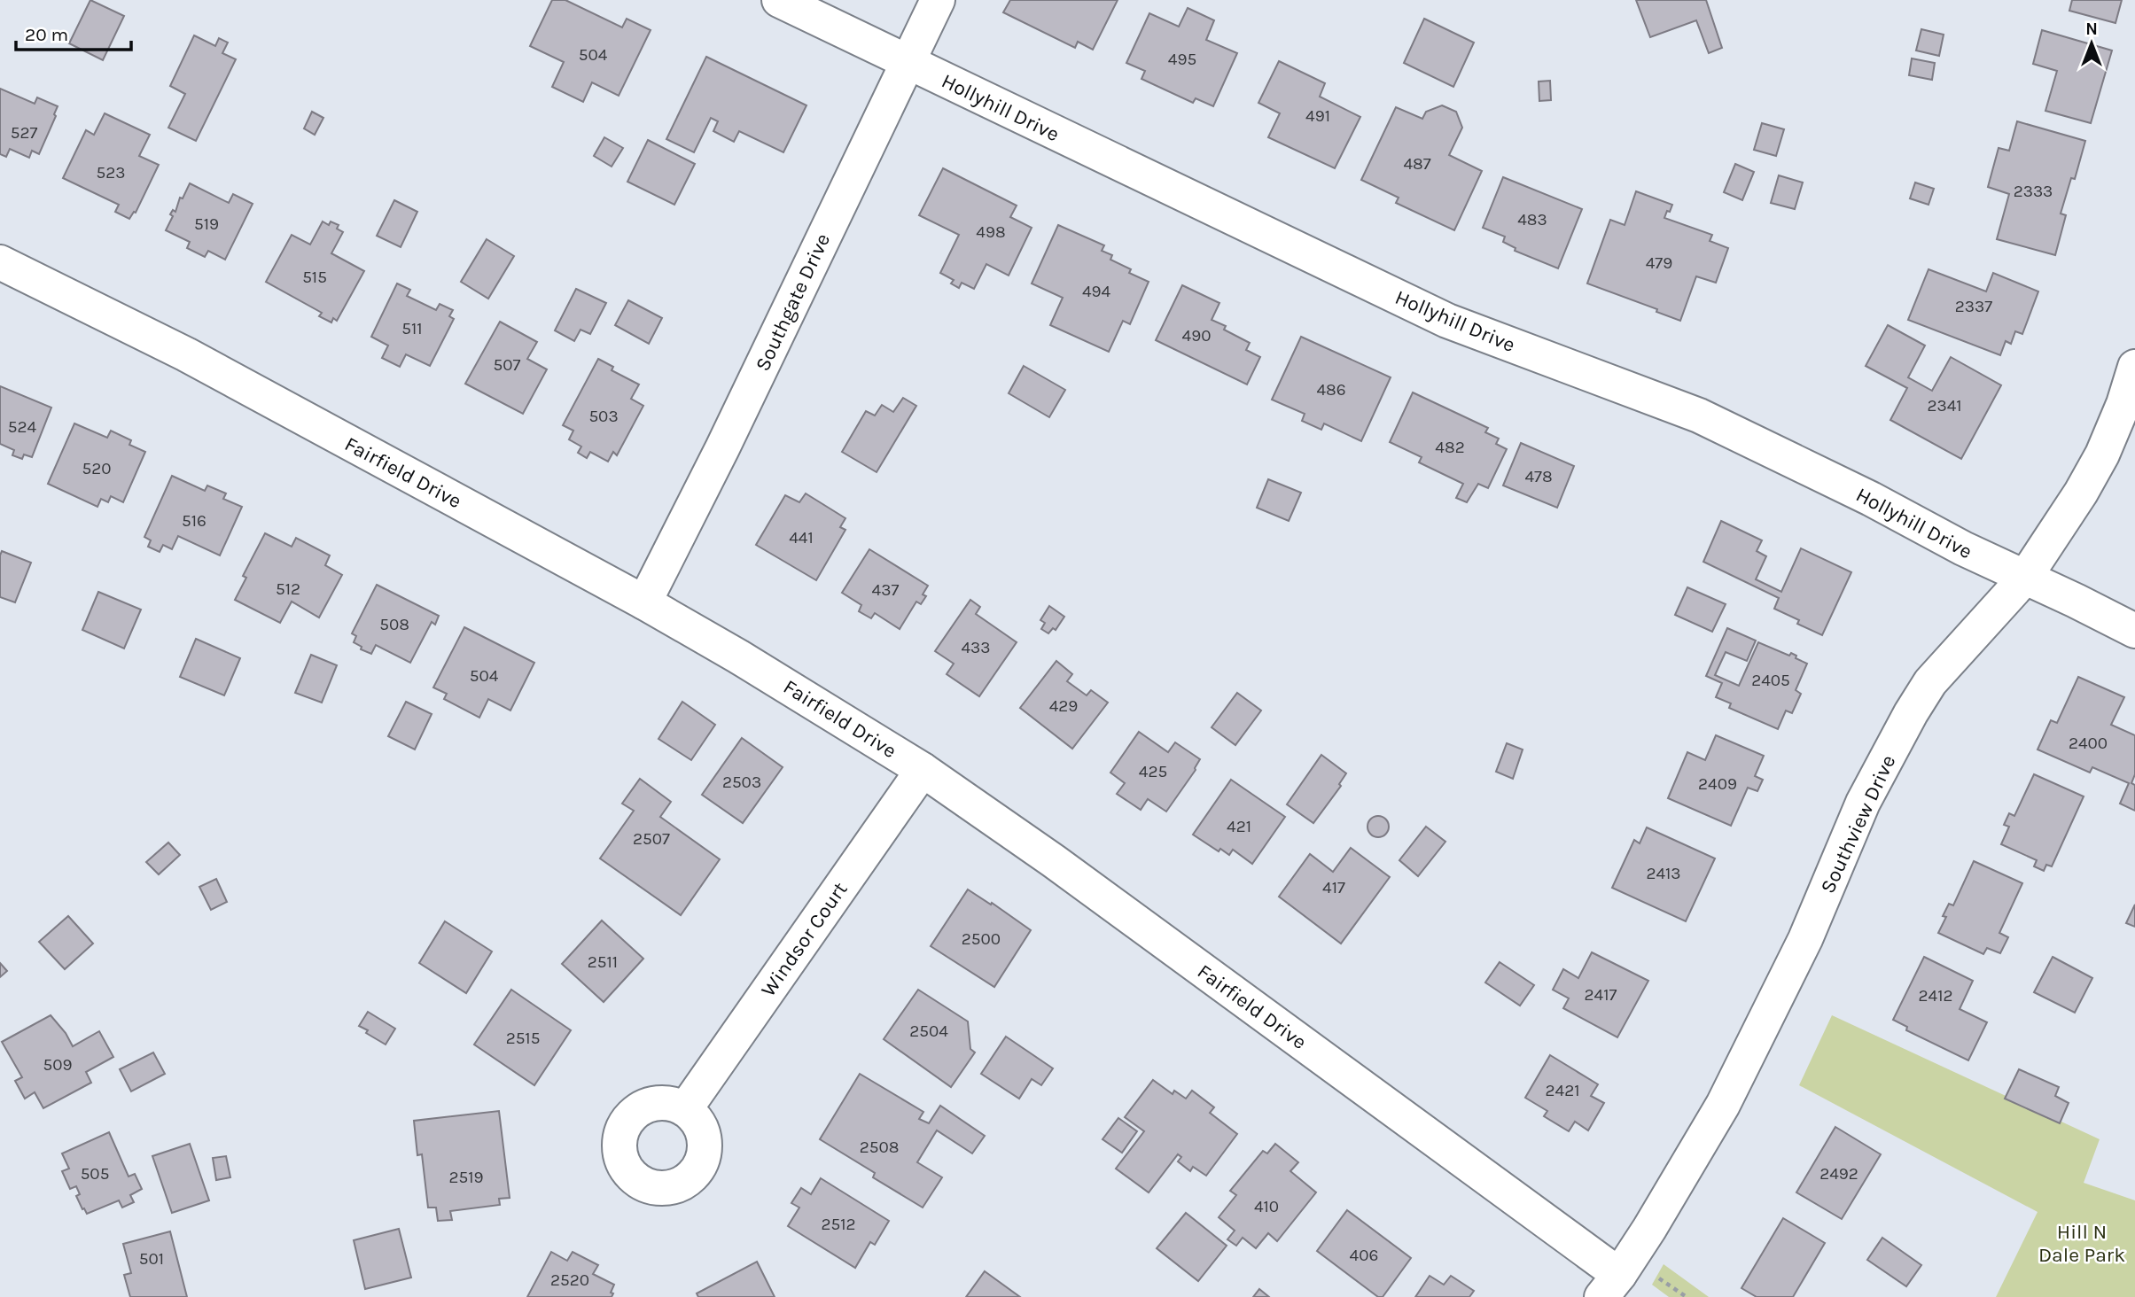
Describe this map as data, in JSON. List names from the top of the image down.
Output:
{
  "streets": {
    "street": [
      "Hollyhill Drive",
      "Southgate Drive",
      "Fairfield Drive",
      "Southview Drive",
      "Windsor Court"
    ]
  },
  "crossings": [
    ["Hollyhill Drive", "Southgate Drive"],
    ["Hollyhill Drive", "Southview Drive"],
    ["Southgate Drive", "Fairfield Drive"],
    ["Fairfield Drive", "Southview Drive"],
    ["Fairfield Drive", "Windsor Court"]
  ],
  "parks": ["Hill N Dale Park"],
  "house_numbers": [
    "504",
    "495",
    "491",
    "527",
    "487",
    "523",
    "2333",
    "483",
    "519",
    "498",
    "479",
    "515",
    "494",
    "2337",
    "511",
    "490",
    "507",
    "486",
    "2341",
    "503",
    "524",
    "482",
    "520",
    "478",
    "516",
    "441",
    "512",
    "437",
    "508",
    "433",
    "504",
    "2405",
    "429",
    "2400",
    "425",
    "2503",
    "2409",
    "421",
    "2507",
    "2413",
    "417",
    "2500",
    "2511",
    "2417",
    "2412",
    "2504",
    "2515",
    "509",
    "2421",
    "2508",
    "505",
    "2492",
    "2519",
    "410",
    "2512",
    "406",
    "501",
    "2520"
  ],
  "scale_bar": "20 m",
  "north": "top"
}
